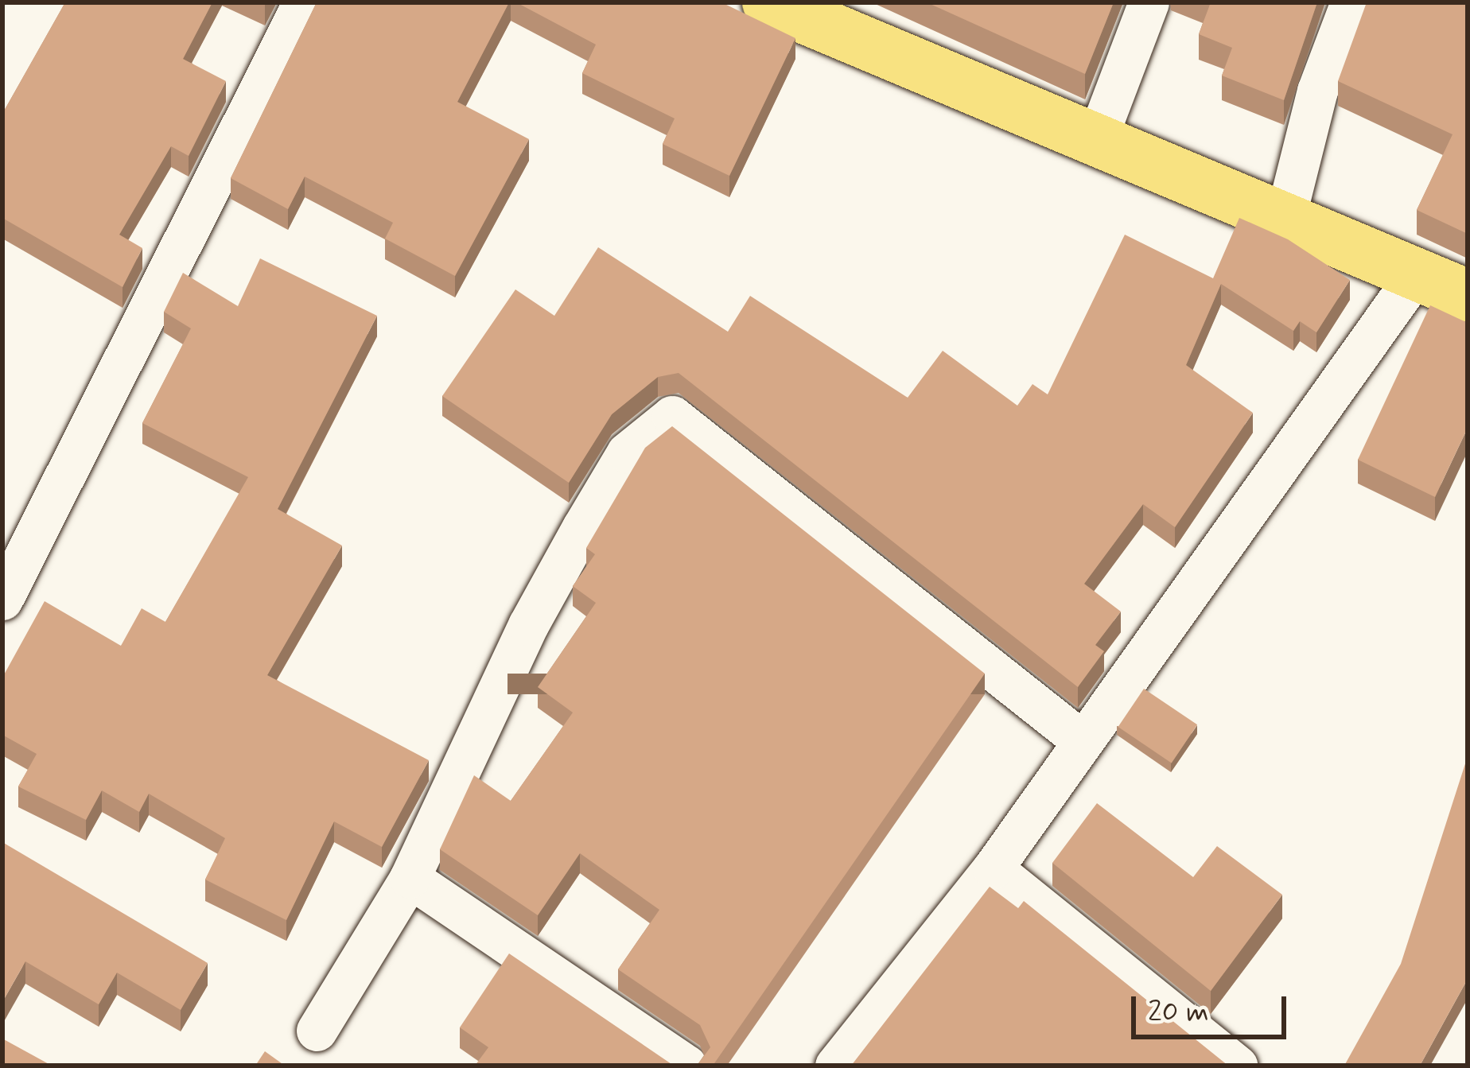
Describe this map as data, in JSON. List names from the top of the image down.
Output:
{
  "scale_bar": "20 m"
}
